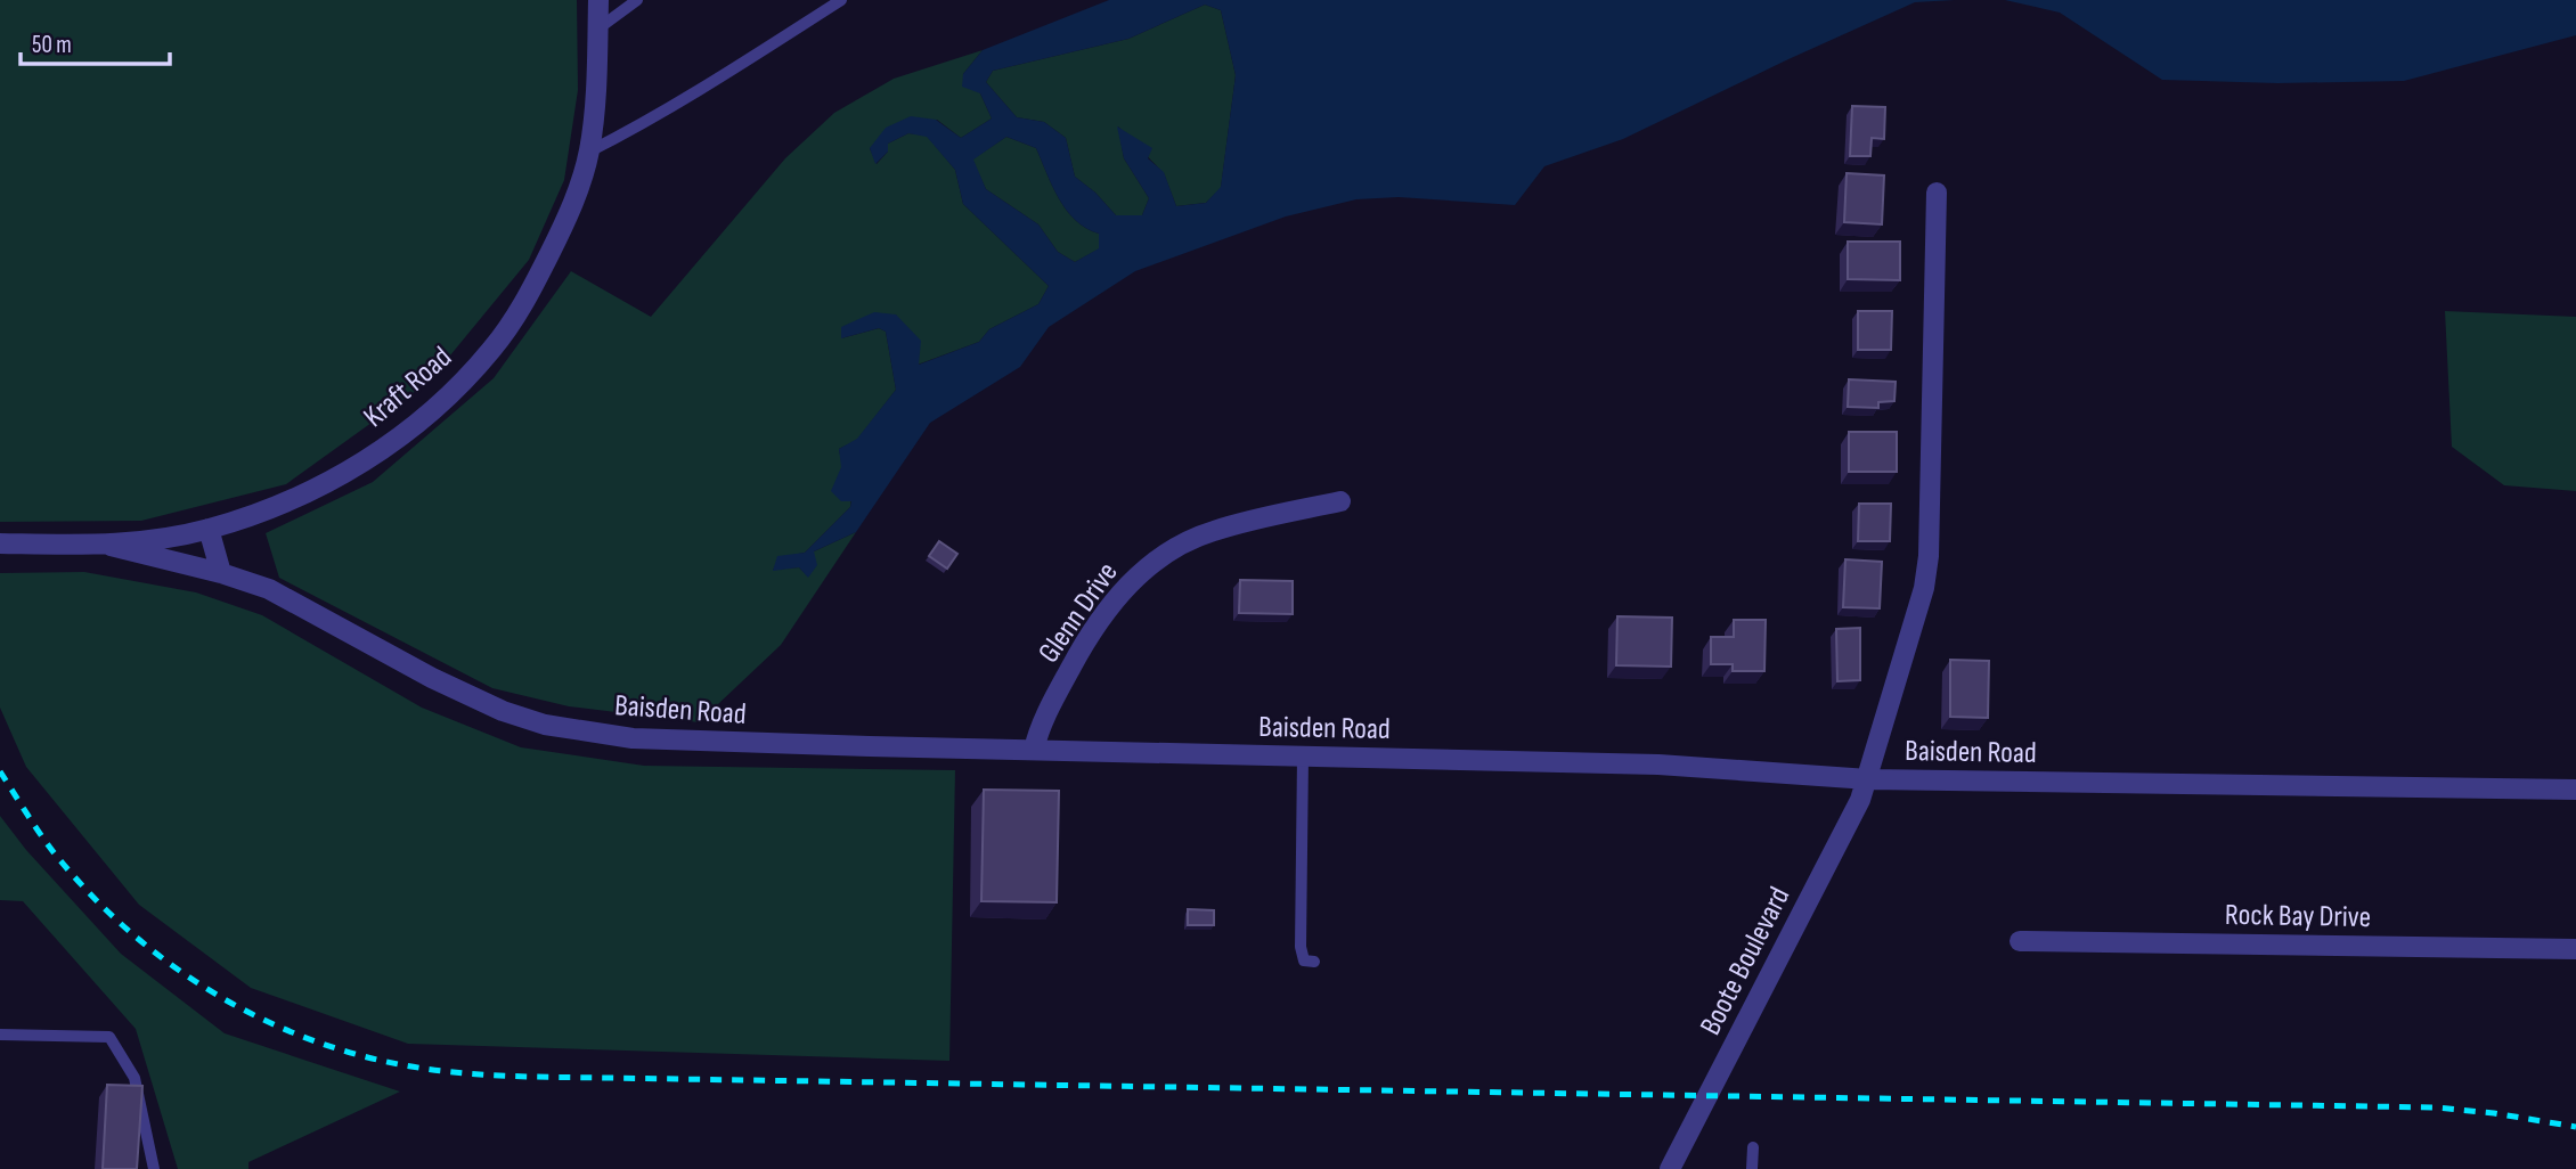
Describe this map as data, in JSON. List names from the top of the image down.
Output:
{
  "streets": {
    "street": [
      "Kraft Road",
      "Glenn Drive",
      "Baisden Road",
      "Rock Bay Drive",
      "Boote Boulevard"
    ]
  },
  "crossings": [
    ["Kraft Road", "Baisden Road"],
    ["Glenn Drive", "Baisden Road"],
    ["Baisden Road", "Boote Boulevard"]
  ],
  "scale_bar": "50 m"
}
